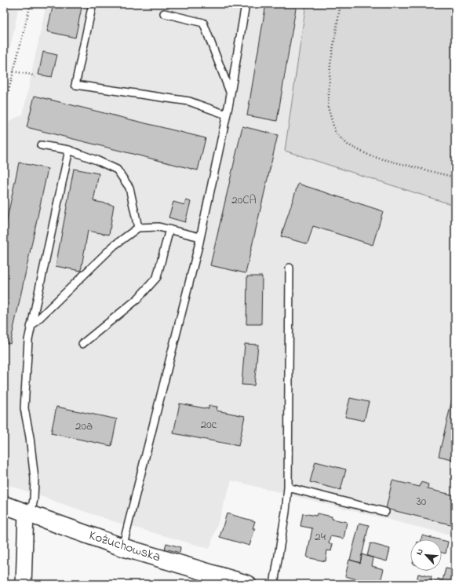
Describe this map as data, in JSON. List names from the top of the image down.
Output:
{
  "streets": {
    "main road": ["Kożuchowska"]
  },
  "house_numbers": [
    "20CA",
    "20c",
    "20a",
    "30",
    "24"
  ],
  "north": "top left"
}
